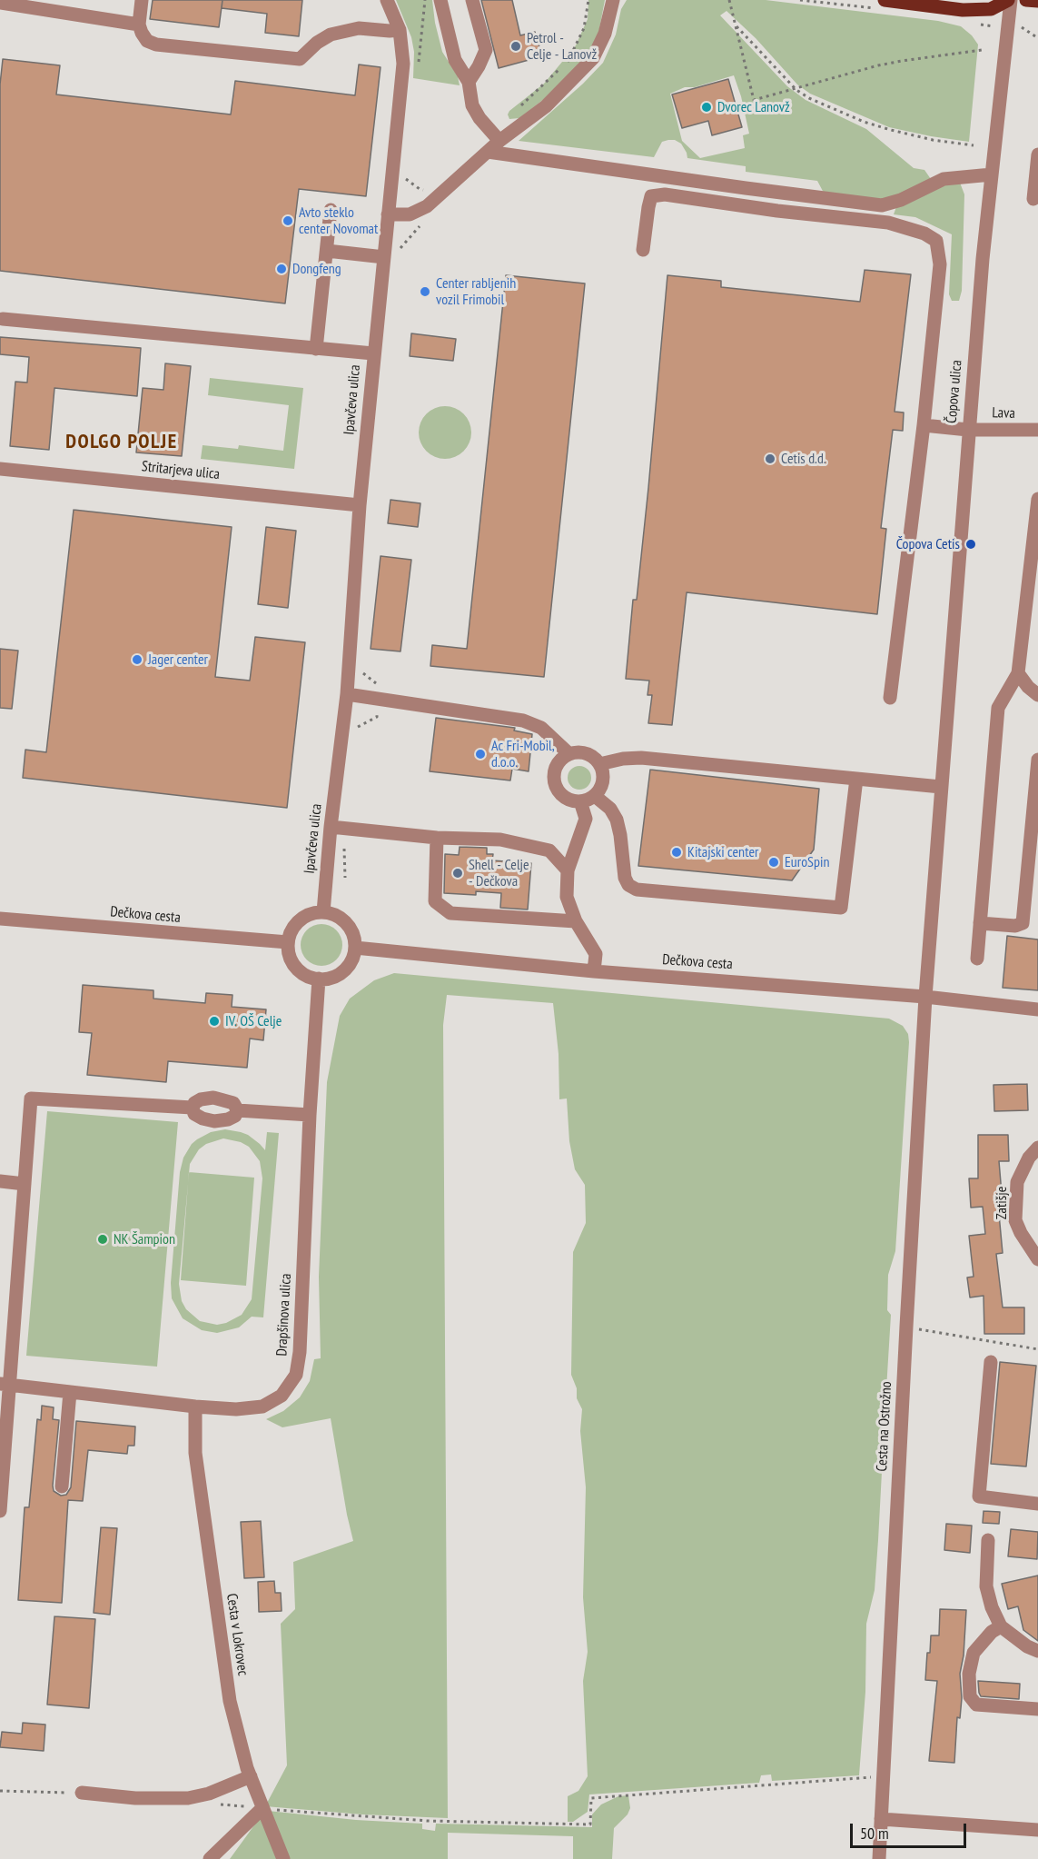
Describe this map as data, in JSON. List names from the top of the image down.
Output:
{
  "streets": {
    "street": [
      "Čopova ulica",
      "Ipavčeva ulica",
      "Lava",
      "Stritarjeva ulica",
      "Dečkova cesta",
      "Zatišje",
      "Drapšinova ulica",
      "Cesta na Ostrožno",
      "Cesta v Lokrovec"
    ]
  },
  "crossings": [
    ["Čopova ulica", "Lava"],
    ["Čopova ulica", "Dečkova cesta"],
    ["Čopova ulica", "Cesta na Ostrožno"],
    ["Ipavčeva ulica", "Stritarjeva ulica"],
    ["Ipavčeva ulica", "Dečkova cesta"],
    ["Ipavčeva ulica", "Drapšinova ulica"],
    ["Dečkova cesta", "Drapšinova ulica"],
    ["Dečkova cesta", "Cesta na Ostrožno"],
    ["Drapšinova ulica", "Cesta v Lokrovec"]
  ],
  "districts": ["DOLGO POLJE"],
  "places": [
    "Petrol - Celje - Lanovž",
    "Dvorec Lanovž",
    "Avto steklo center Novomat",
    "Dongfeng",
    "Center rabljenih vozil Frimobil",
    "Cetis d.d.",
    "Čopova Cetis",
    "Jager center",
    "Ac Fri-Mobil, d.o.o.",
    "Kitajski center",
    "EuroSpin",
    "Shell - Celje - Dečkova",
    "IV. OŠ Celje",
    "NK Šampion"
  ],
  "scale_bar": "50 m"
}
